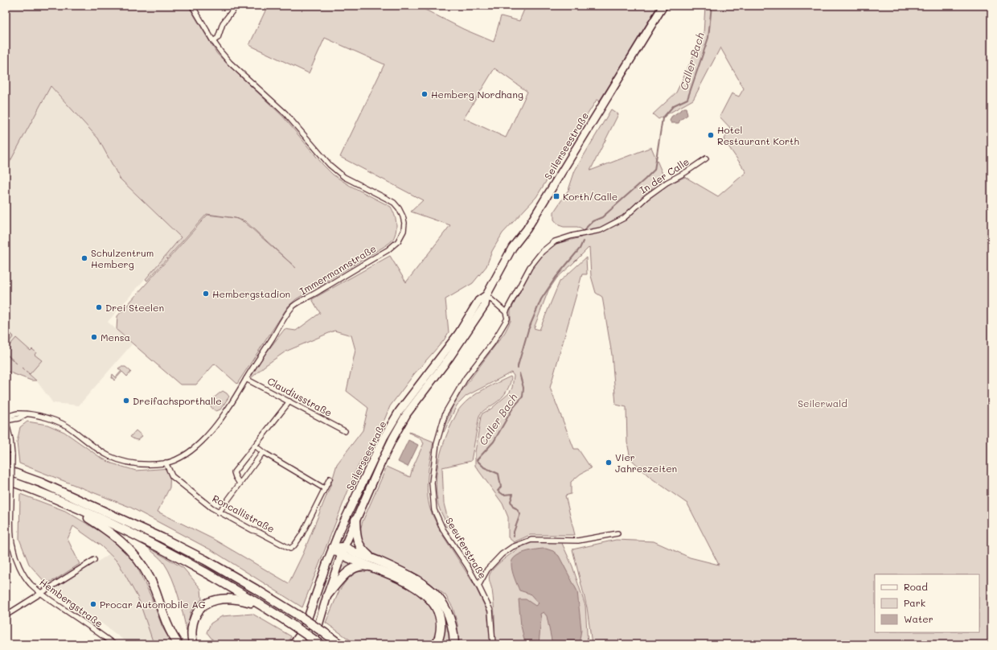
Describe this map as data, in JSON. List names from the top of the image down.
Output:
{
  "streets": {
    "main road": ["Seilerseestraße"],
    "street": [
      "In der Calle",
      "Immermannstraße",
      "Claudiusstraße",
      "Roncallistraße",
      "Seeuferstraße",
      "Hembergstraße"
    ]
  },
  "crossings": [
    ["In der Calle", "Seeuferstraße"],
    ["Immermannstraße", "Claudiusstraße"],
    ["Immermannstraße", "Roncallistraße"],
    ["Immermannstraße", "Hembergstraße"]
  ],
  "water": ["Caller Bach"],
  "parks": ["Seilerwald"],
  "places": {
    "other": [
      "Hemberg Nordhang",
      "Hotel Restaurant Korth",
      "Schulzentrum Hemberg",
      "Hembergstadion",
      "Drei Steelen",
      "Mensa",
      "Dreifachsporthalle",
      "Vier Jahreszeiten",
      "Procar Automobile AG"
    ],
    "transit": ["Korth/Calle"]
  },
  "legend": ["Road", "Park", "Water"]
}
